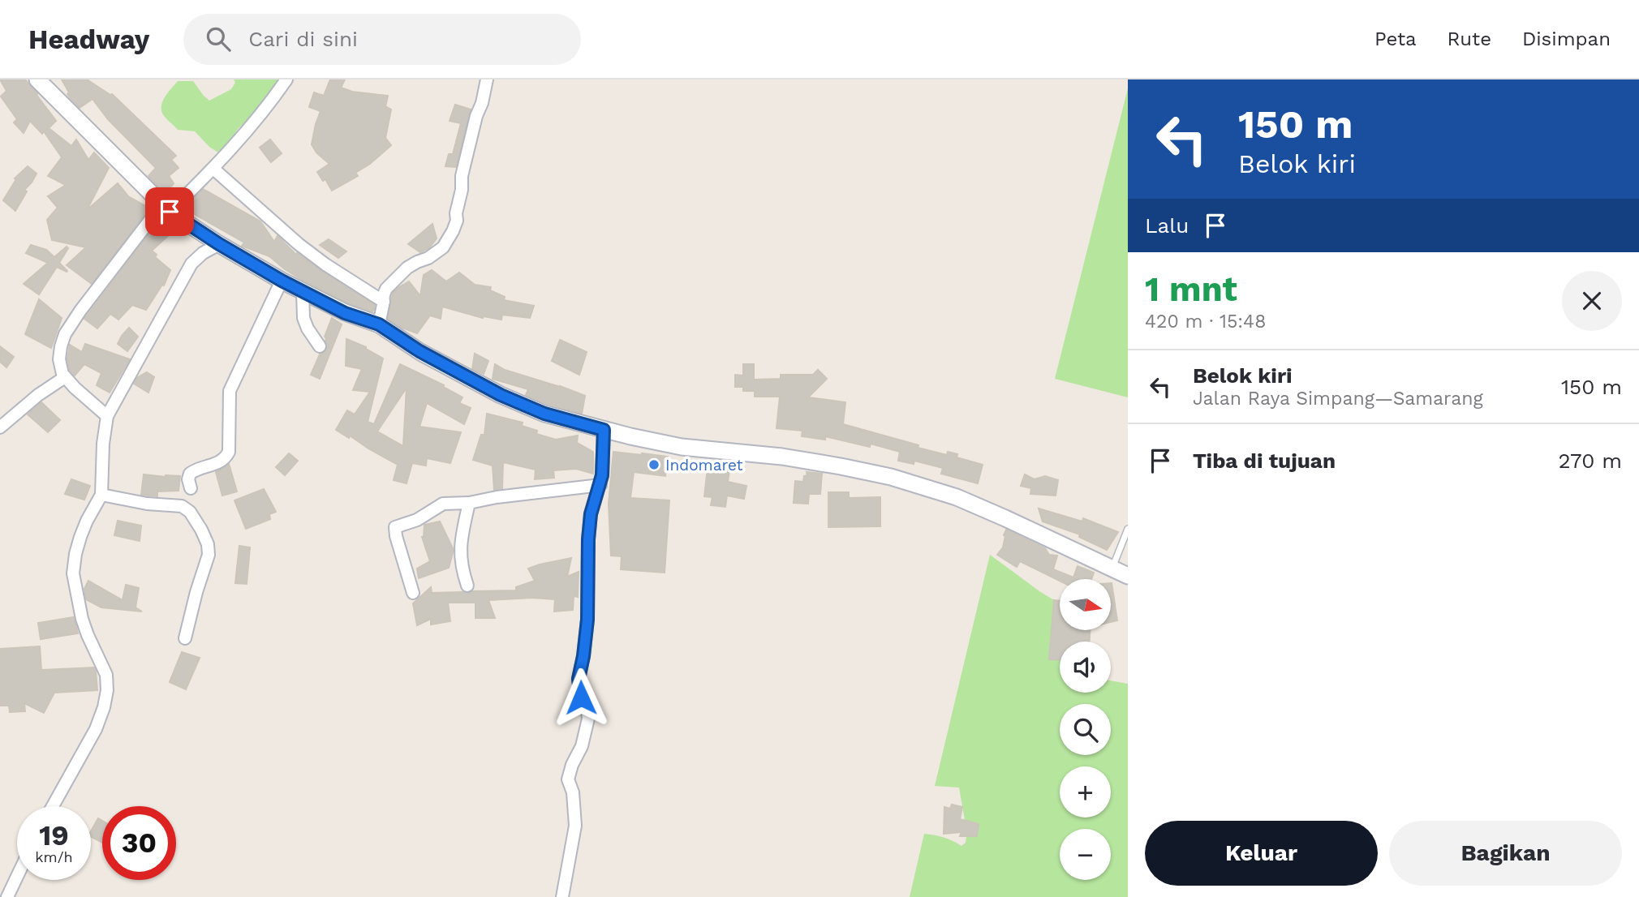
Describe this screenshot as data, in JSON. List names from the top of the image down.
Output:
{
  "places": ["Indomaret"],
  "north": "right",
  "page": {
    "header": "Headway",
    "search": "Cari di sini",
    "nav": ["Peta", "Rute", "Disimpan"],
    "turn": ["150 m", "Belok kiri"],
    "then": "Lalu",
    "heading": ["1 mnt", "420 m · 15:48"],
    "list": [
      {
        "name": "Belok kiri",
        "note": "Jalan Raya Simpang—Samarang",
        "value": "150 m"
      },
      {
        "name": "Tiba di tujuan",
        "value": "270 m"
      }
    ],
    "map_buttons": ["+", "−"],
    "speed": "19 km/h",
    "limit": "30",
    "buttons": ["Keluar", "Bagikan"]
  }
}
